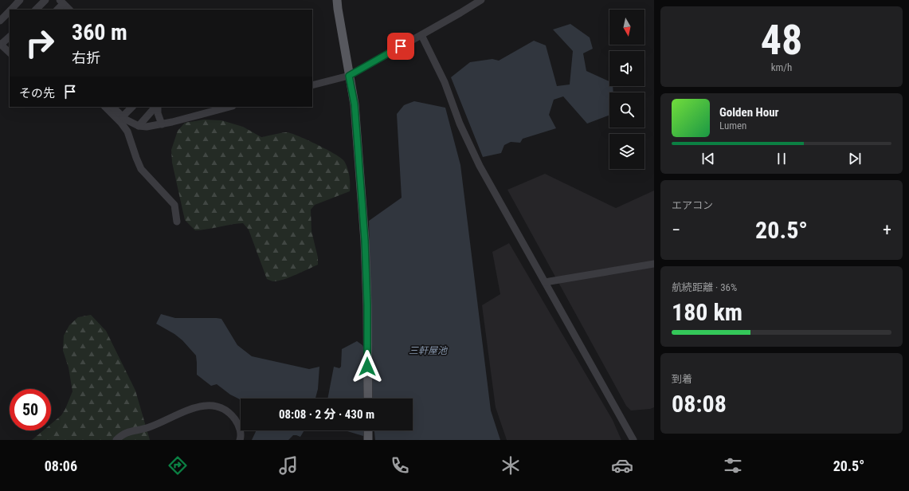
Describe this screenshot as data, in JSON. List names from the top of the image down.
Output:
{
  "water": ["三軒屋池"],
  "north": "bottom",
  "page": {
    "tile": [
      ["48", "km/h"],
      "エアコン",
      ["航続距離 · 36%", "180 km"],
      ["到着", "08:08"]
    ],
    "turn": ["360 m", "右折"],
    "then": "その先",
    "song": ["Golden Hour", "Lumen"],
    "heat": ["−", "20.5°", "+"],
    "limit": "50",
    "trip": "08:08 · 2 分 · 430 m",
    "tabs": ["08:06", "20.5°"]
  }
}
